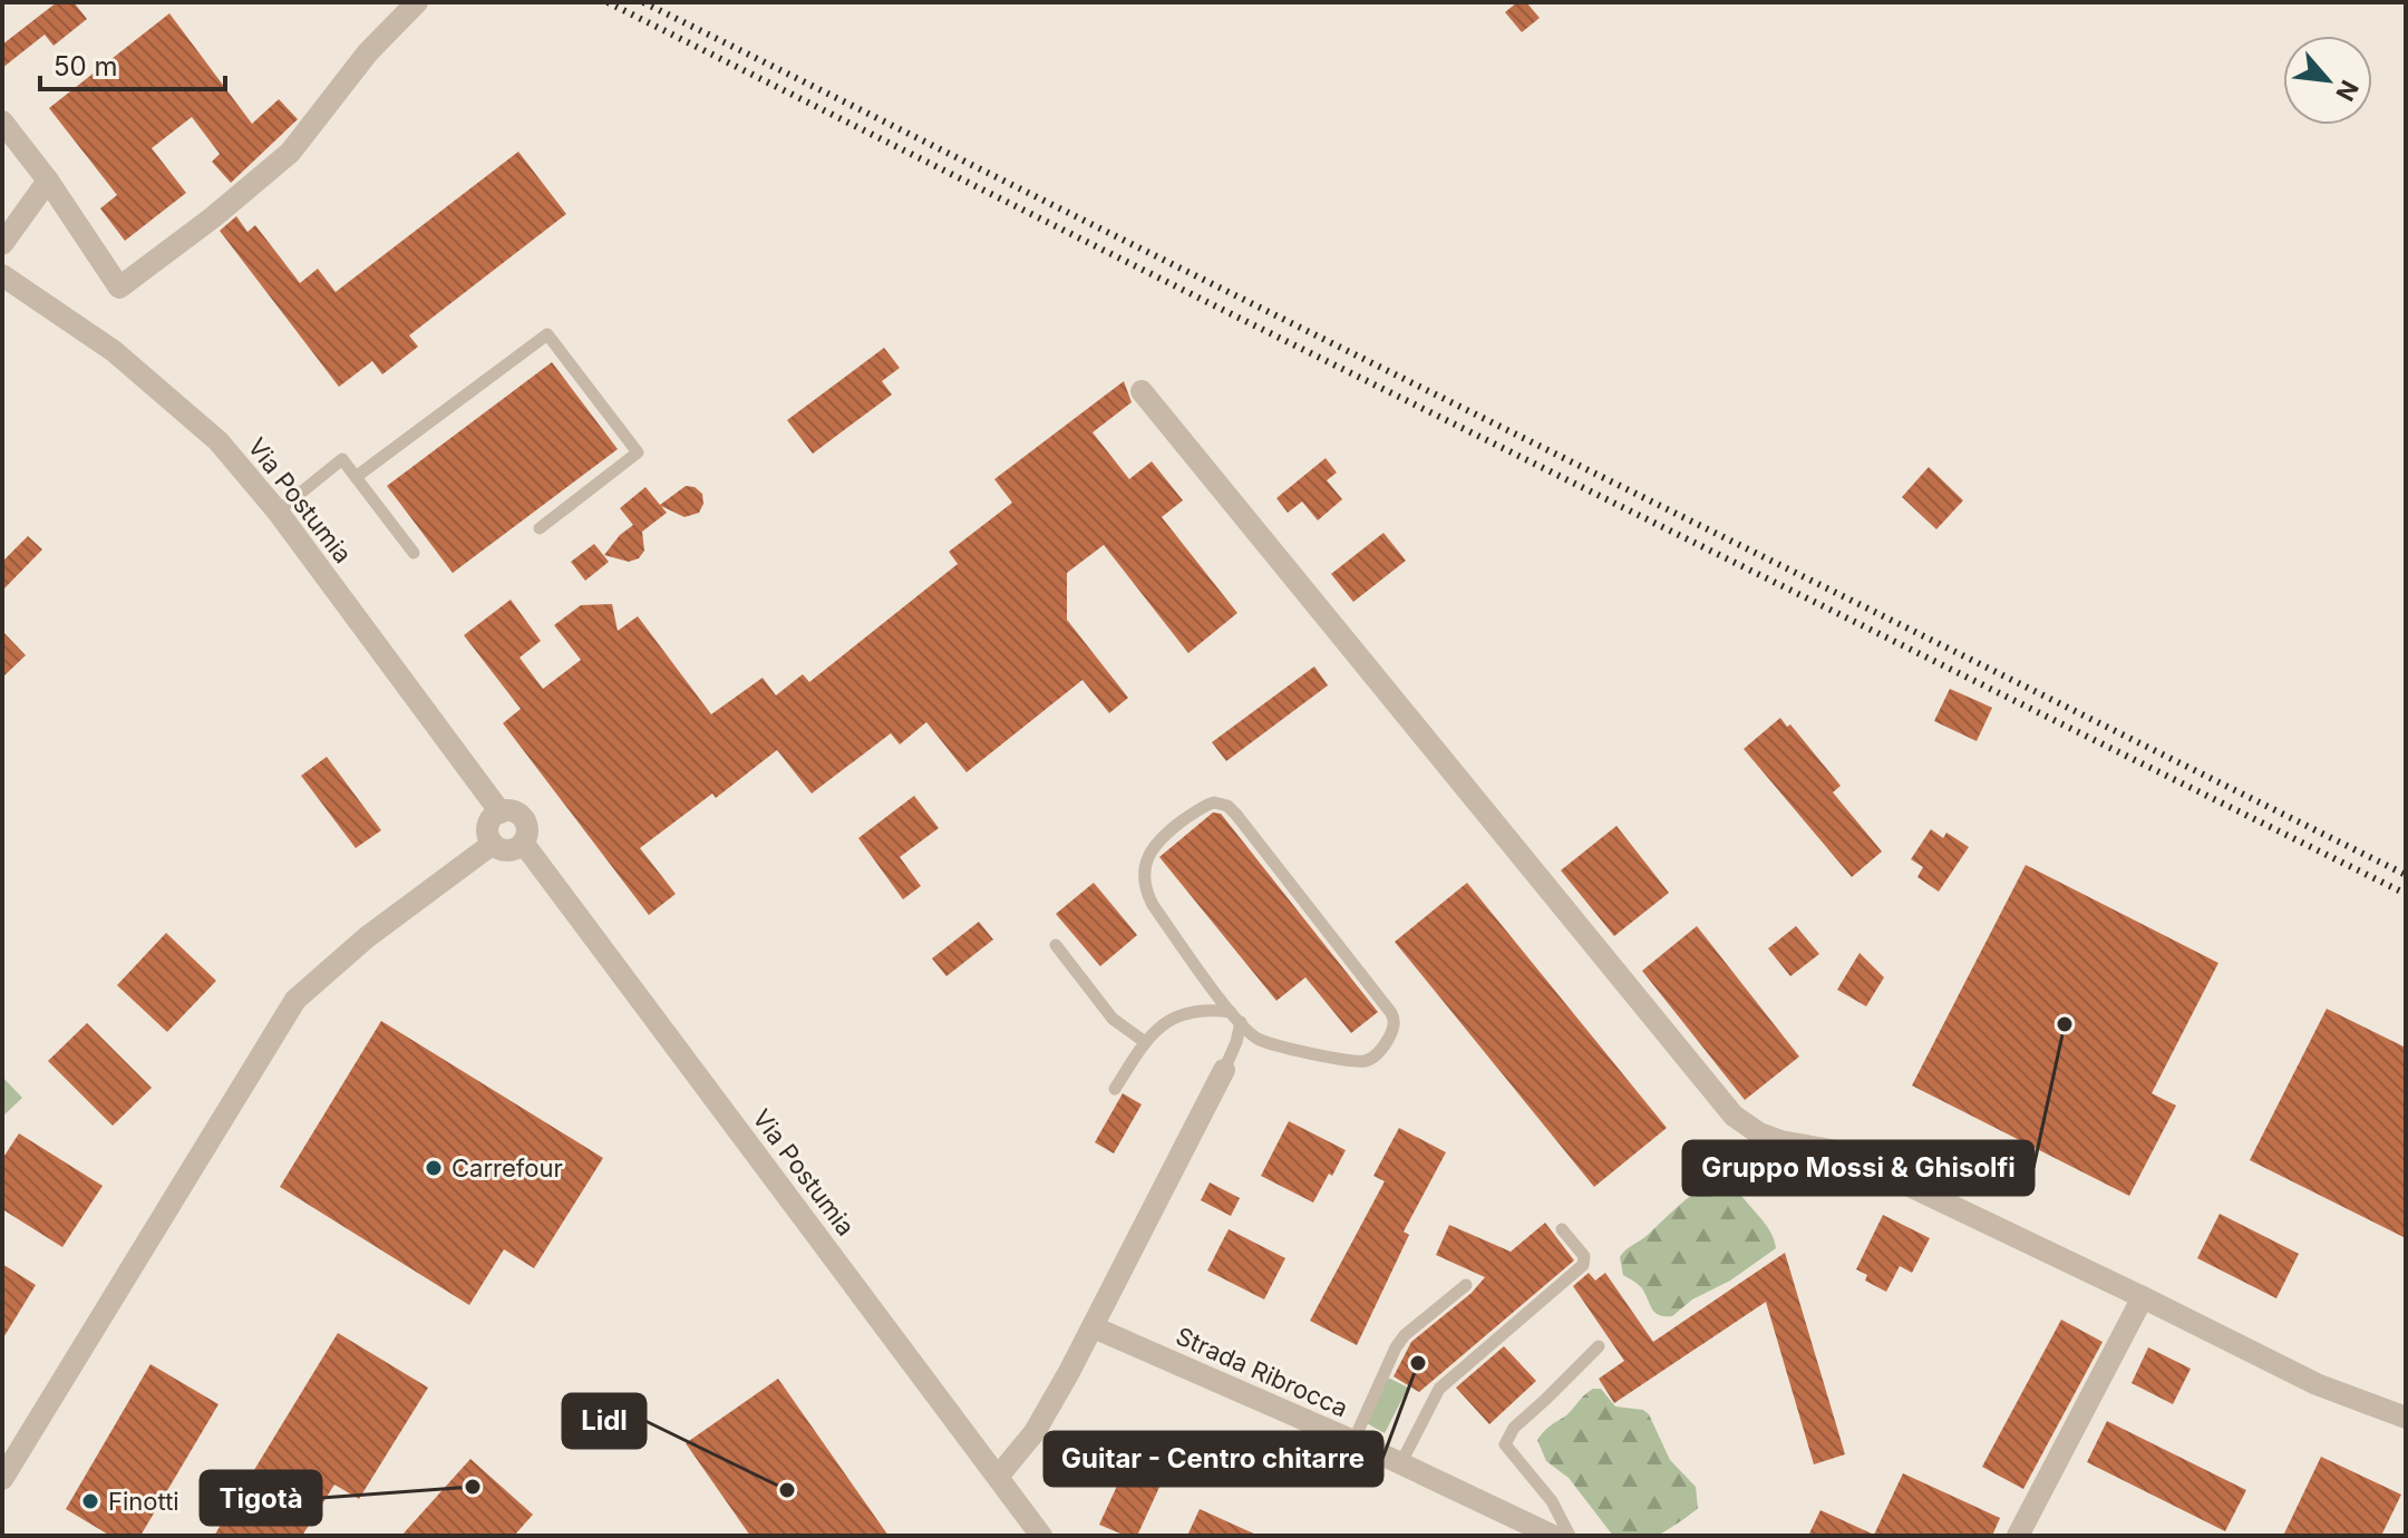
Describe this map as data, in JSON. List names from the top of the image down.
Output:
{
  "streets": {
    "street": ["Via Postumia", "Strada Ribrocca"]
  },
  "places": [
    "Gruppo Mossi & Ghisolfi",
    "Carrefour",
    "Guitar - Centro chitarre",
    "Tigotà",
    "Lidl",
    "Finotti"
  ],
  "scale_bar": "50 m",
  "north": "bottom right"
}
